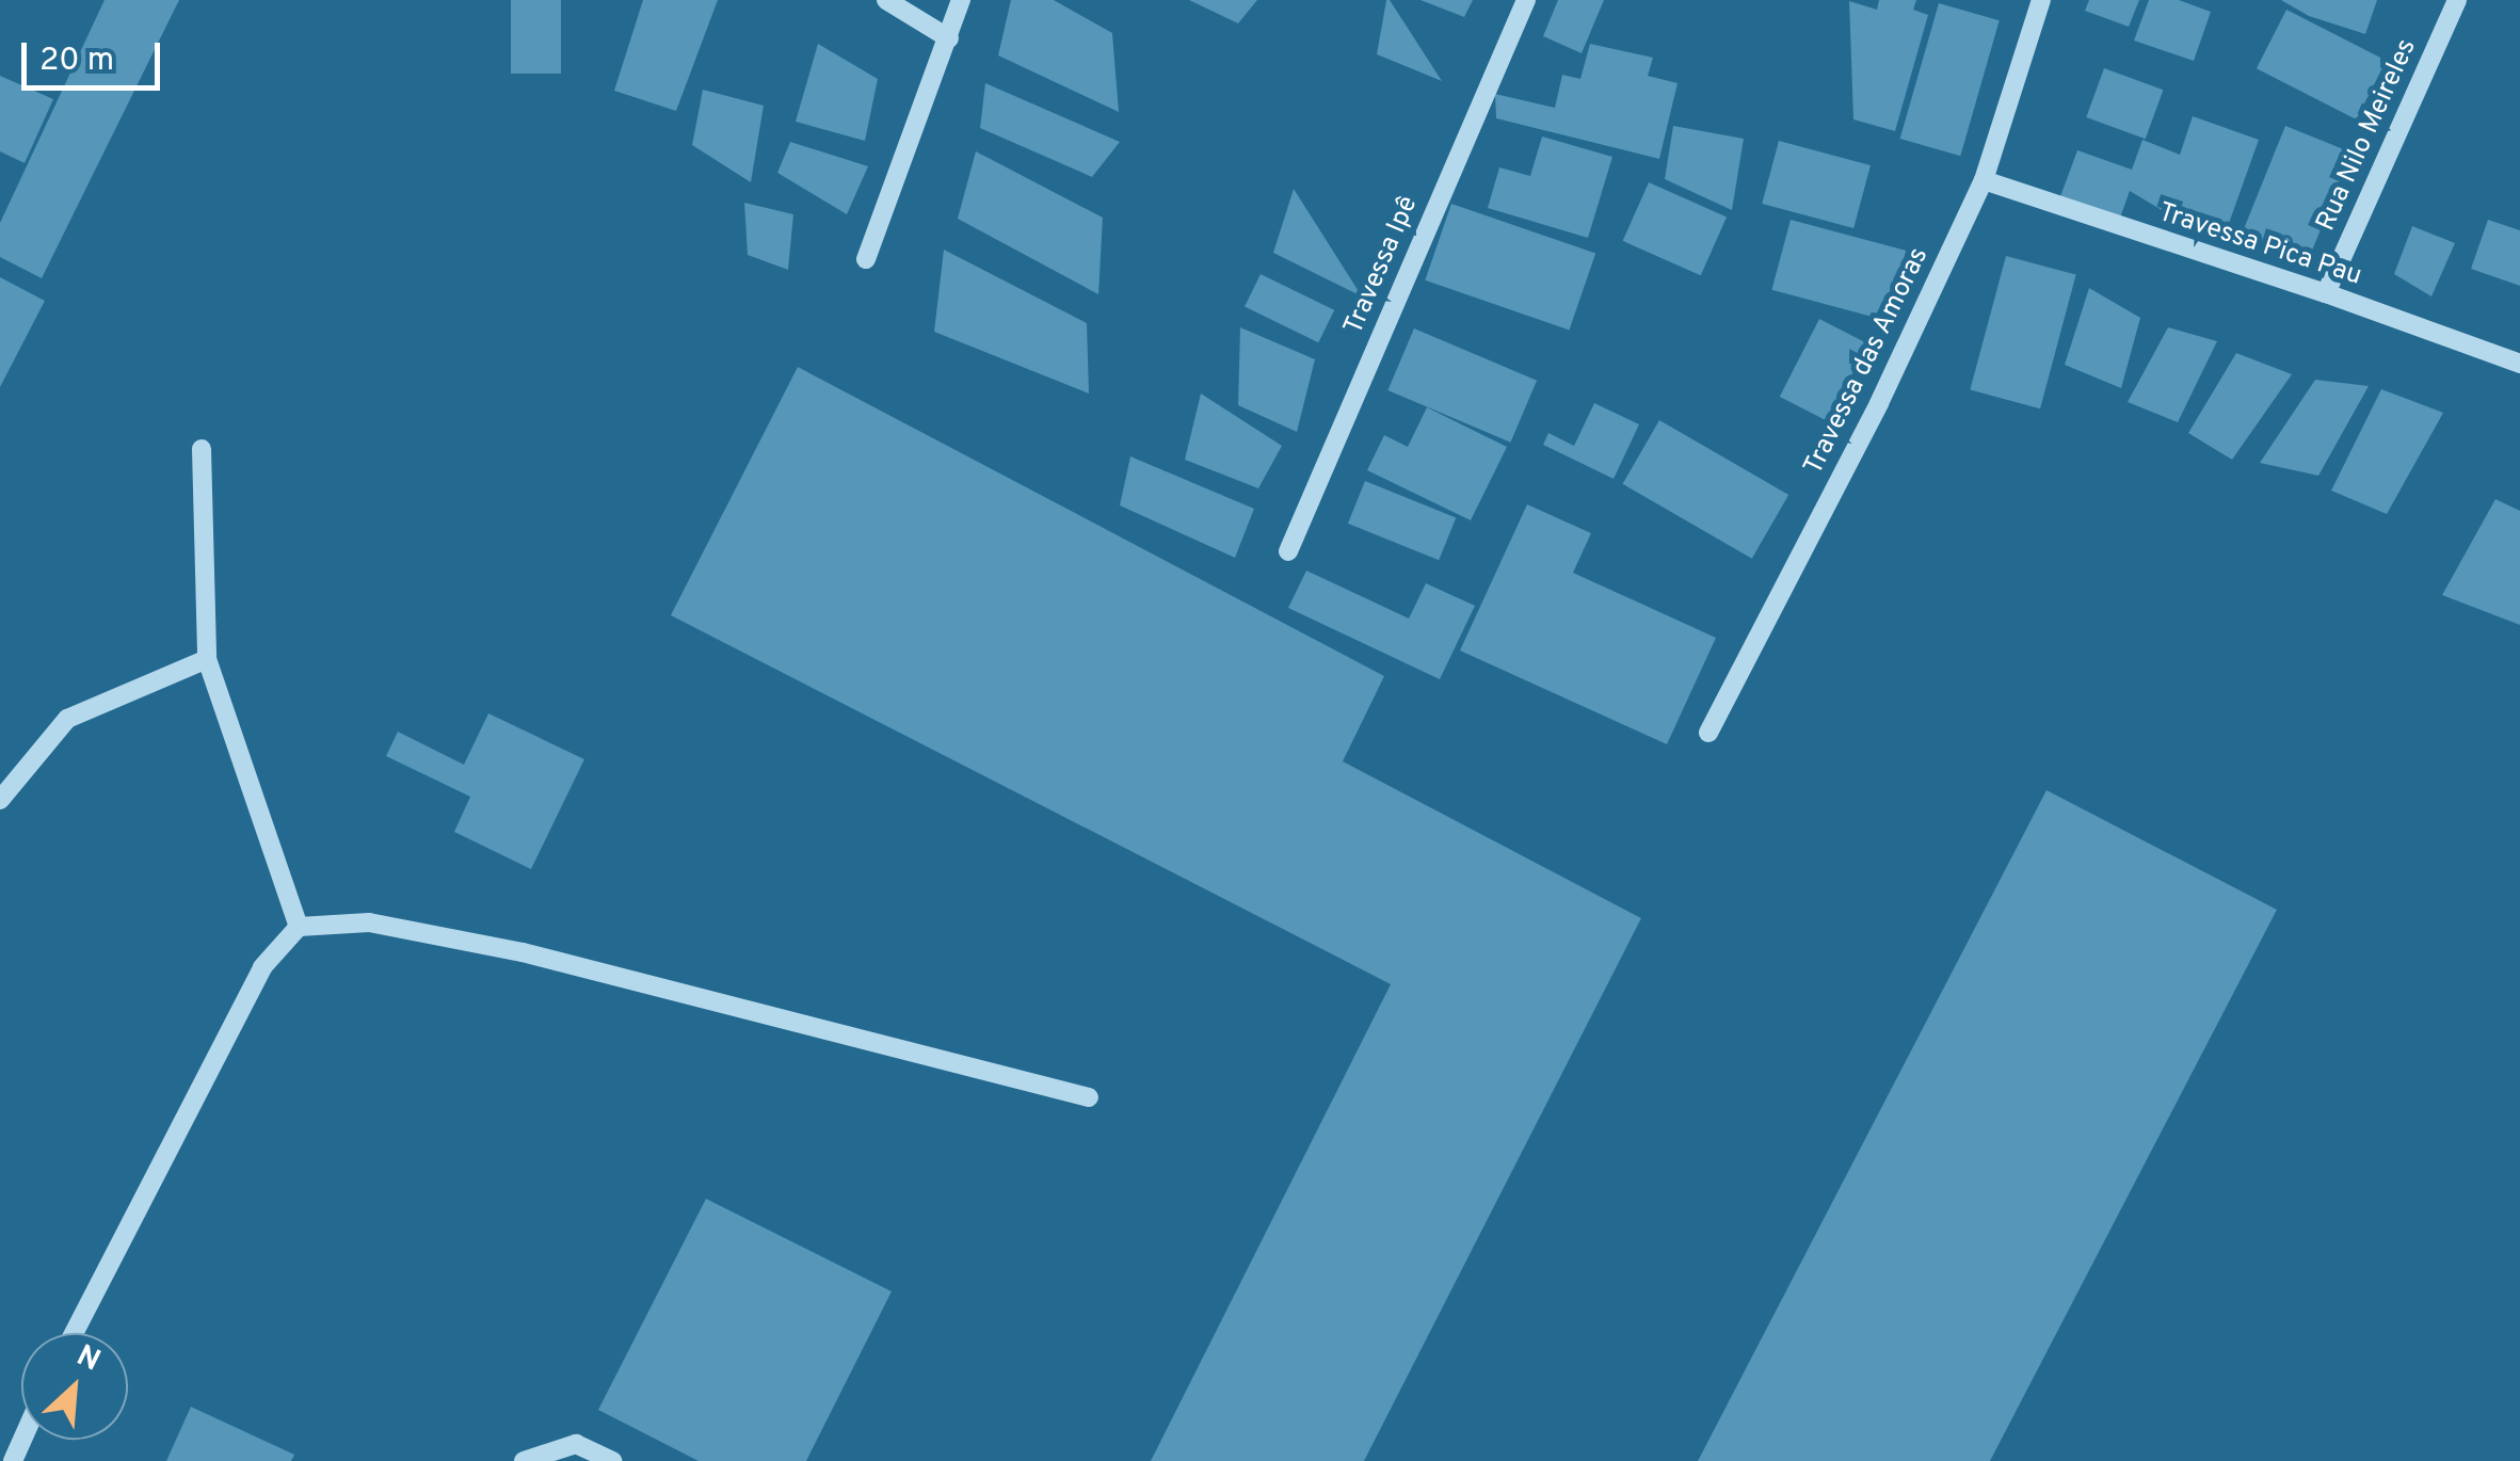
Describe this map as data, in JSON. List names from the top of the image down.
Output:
{
  "streets": {
    "street": [
      "Rua Nilo Meireles",
      "Travessa Pica Pau",
      "Travessa Ipê",
      "Travessa das Amoras"
    ]
  },
  "crossings": [
    ["Rua Nilo Meireles", "Travessa Pica Pau"],
    ["Travessa Pica Pau", "Travessa das Amoras"]
  ],
  "scale_bar": "20 m",
  "north": "top right"
}
